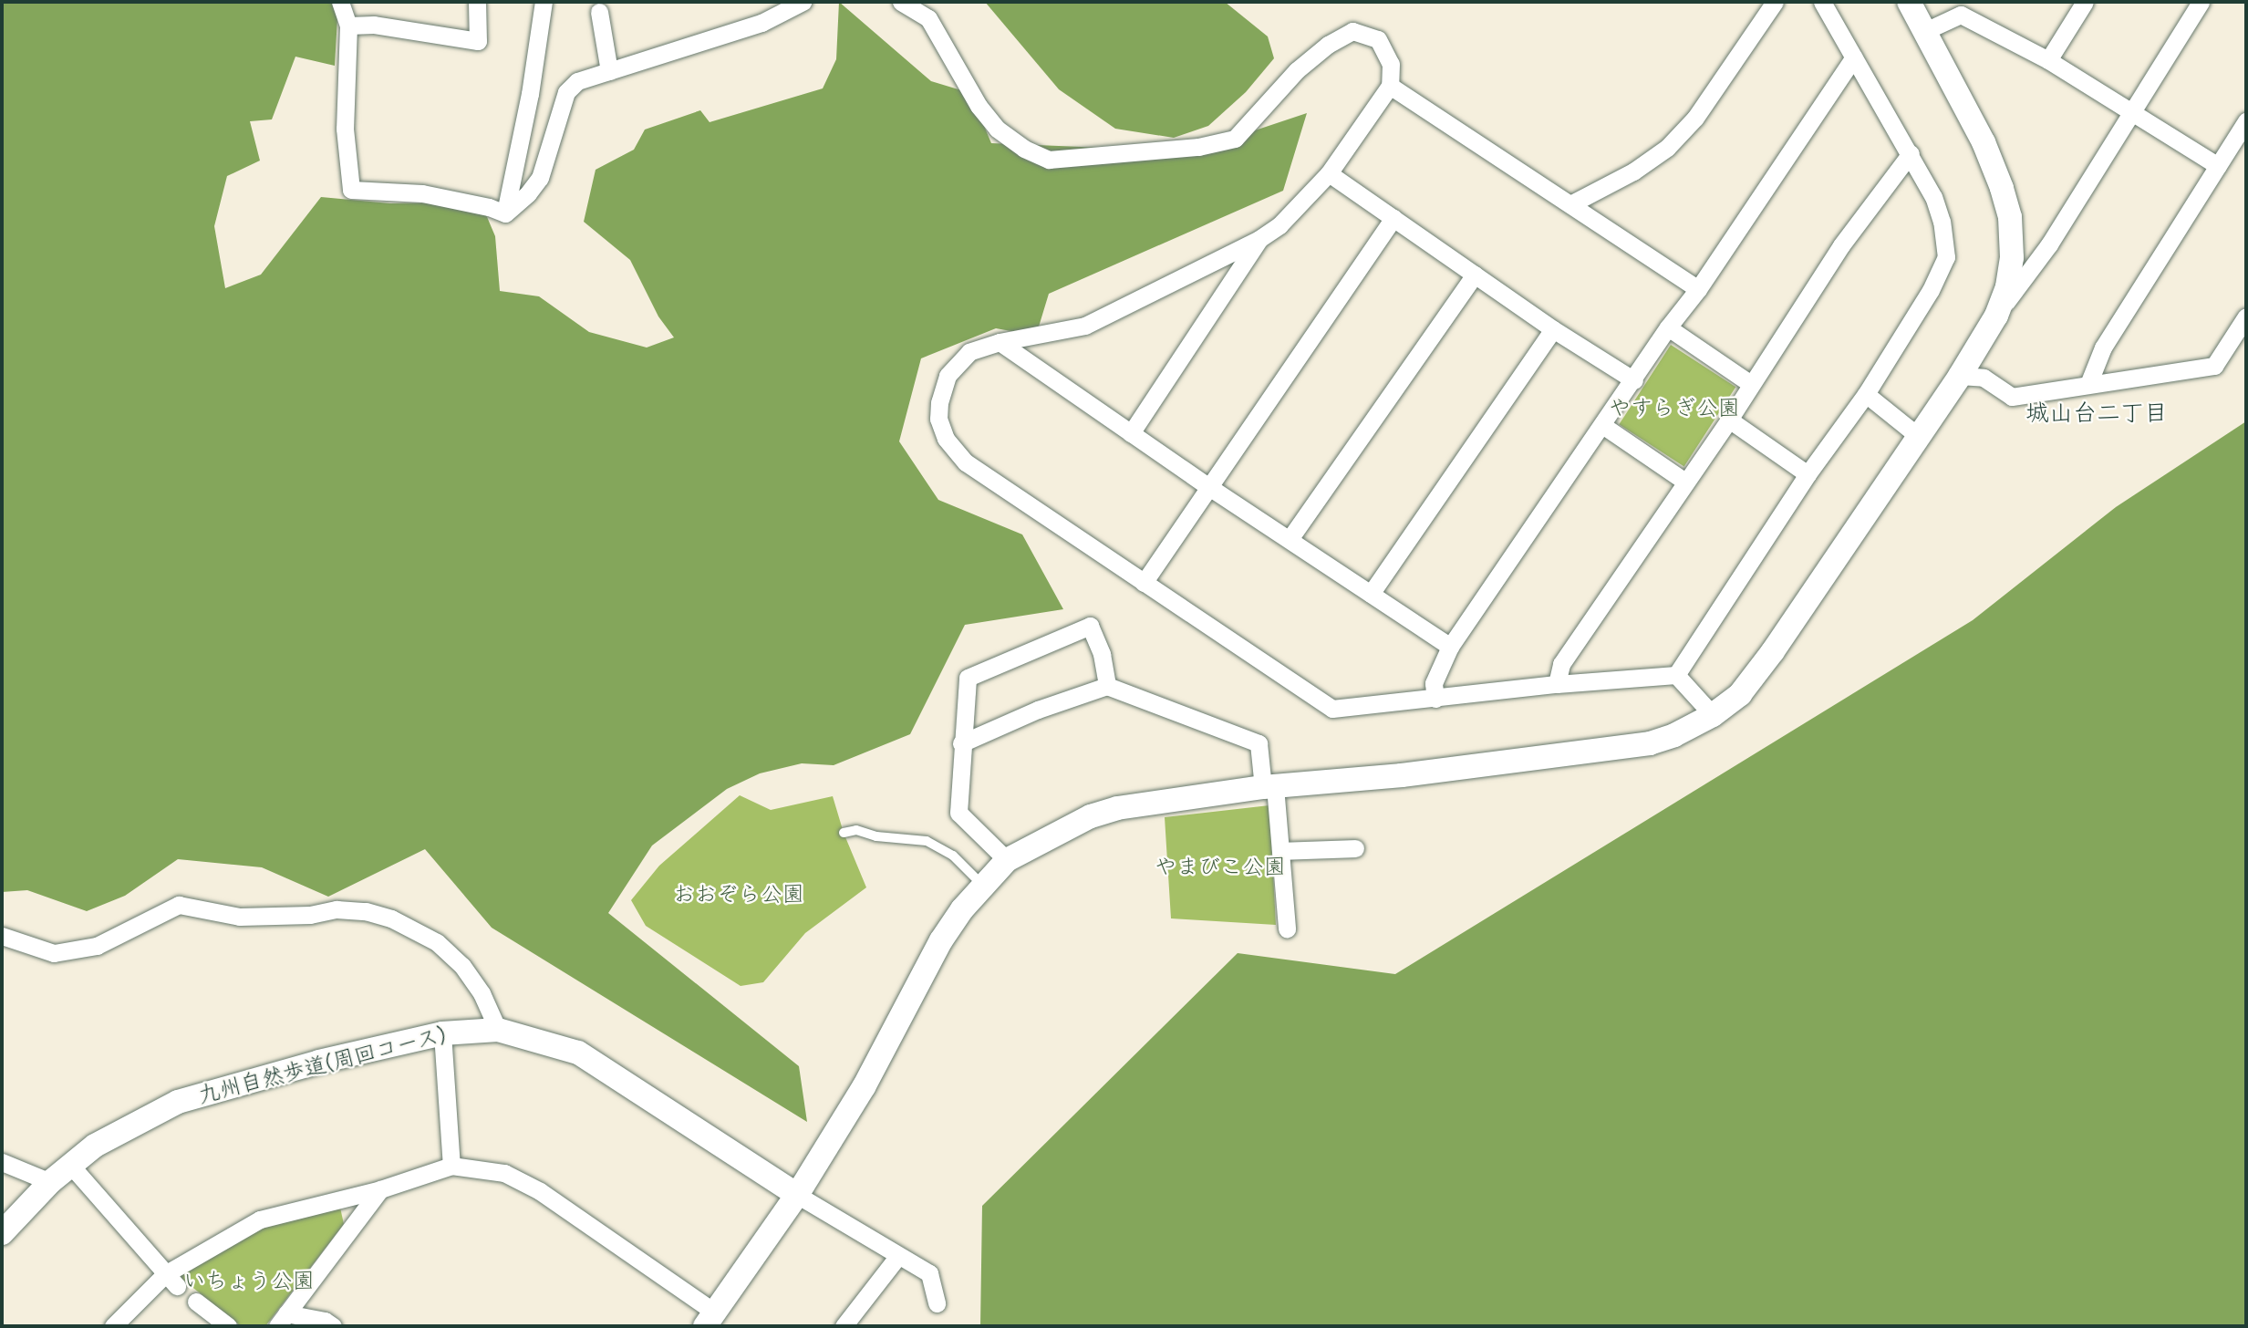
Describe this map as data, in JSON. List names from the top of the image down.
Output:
{
  "streets": {
    "street": ["九州自然歩道(周回コース)"]
  },
  "districts": ["城山台二丁目"],
  "parks": [
    "やすらぎ公園",
    "やまびこ公園",
    "おおぞら公園",
    "いちょう公園"
  ]
}
